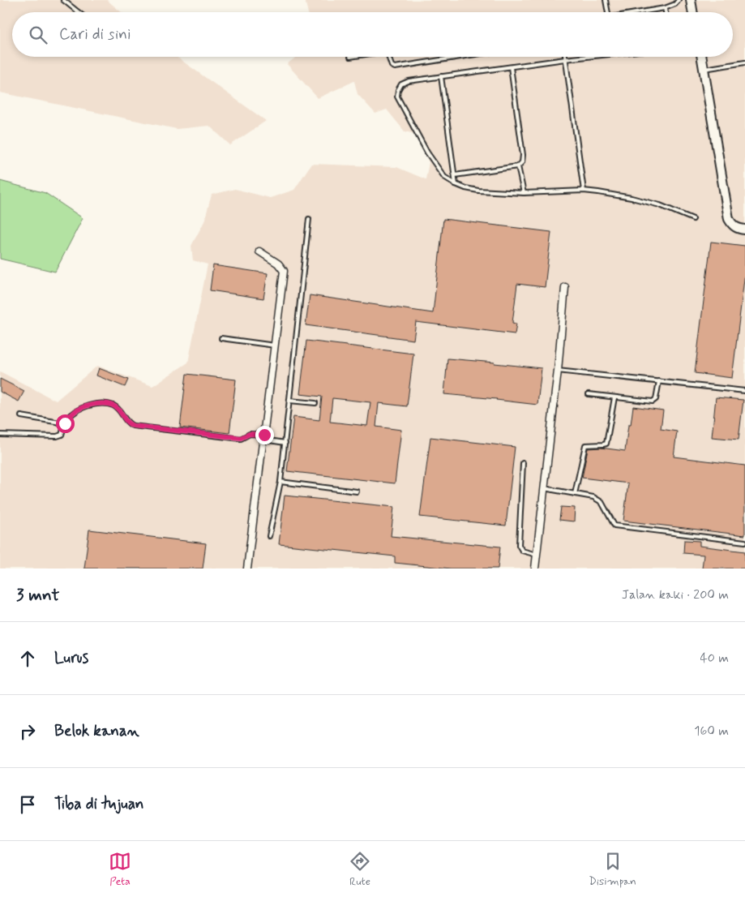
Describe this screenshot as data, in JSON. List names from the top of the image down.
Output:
{
  "page": {
    "search": "Cari di sini",
    "heading": ["3 mnt", "Jalan kaki · 200 m"],
    "list": [
      ["Lurus", "40 m"],
      ["Belok kanan", "160 m"],
      "Tiba di tujuan"
    ],
    "nav": ["Peta", "Rute", "Disimpan"]
  }
}
